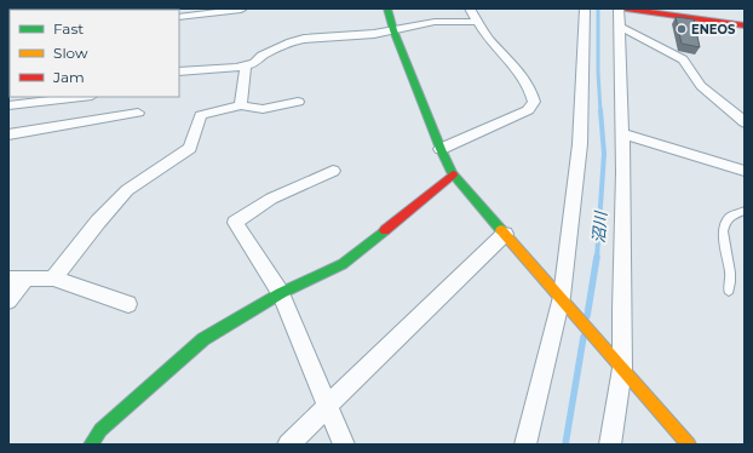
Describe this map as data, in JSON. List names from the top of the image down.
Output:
{
  "water": ["沼川"],
  "places": ["ENEOS"],
  "legend": ["Fast", "Slow", "Jam"]
}
